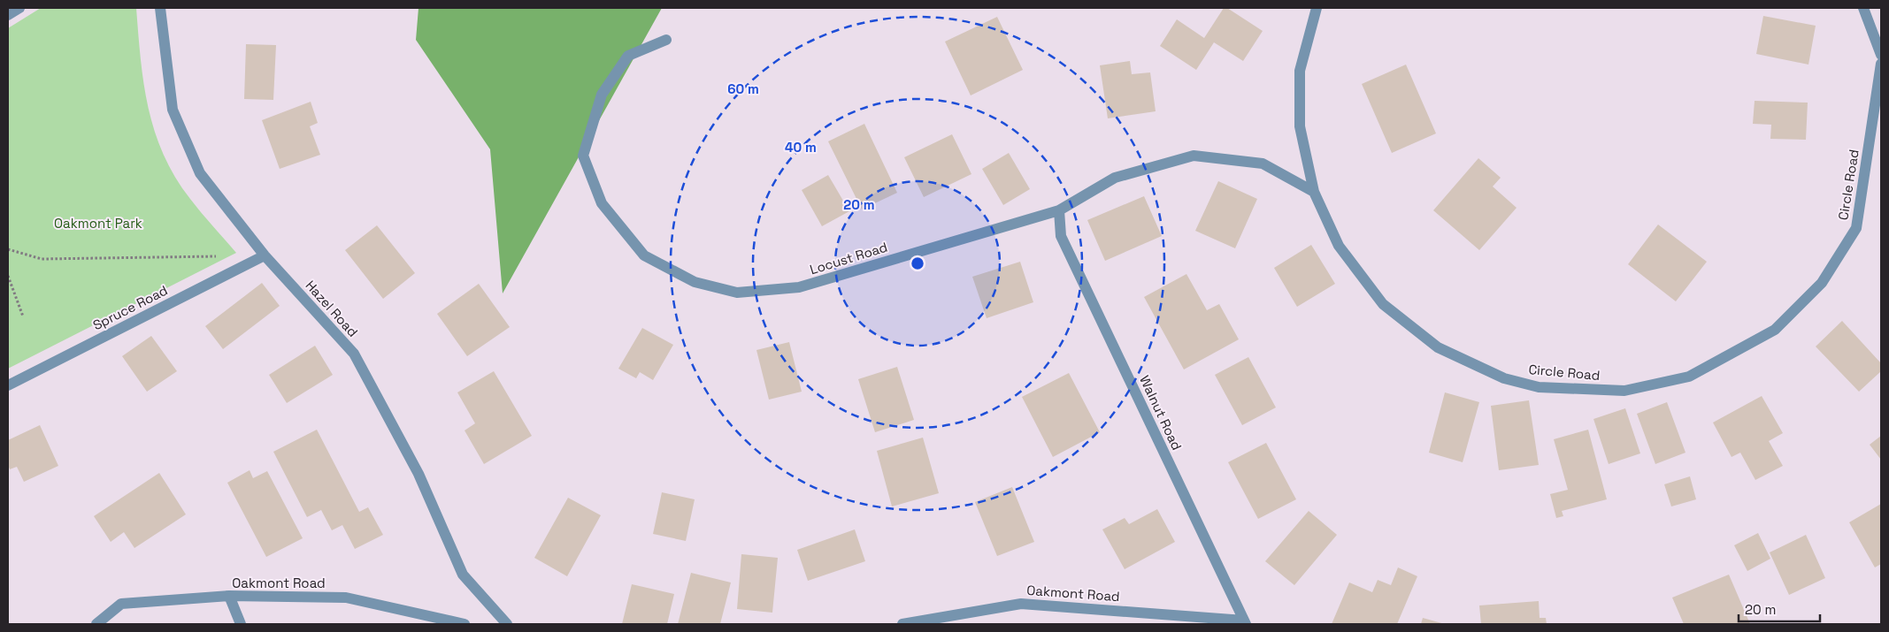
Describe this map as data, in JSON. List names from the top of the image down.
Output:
{
  "streets": {
    "street": [
      "Circle Road",
      "Locust Road",
      "Spruce Road",
      "Hazel Road",
      "Walnut Road",
      "Oakmont Road"
    ]
  },
  "crossings": [
    ["Circle Road", "Locust Road"],
    ["Locust Road", "Walnut Road"],
    ["Spruce Road", "Hazel Road"],
    ["Walnut Road", "Oakmont Road"]
  ],
  "parks": ["Oakmont Park"],
  "scale_bar": "20 m",
  "rings": ["60 m", "40 m", "20 m"]
}
